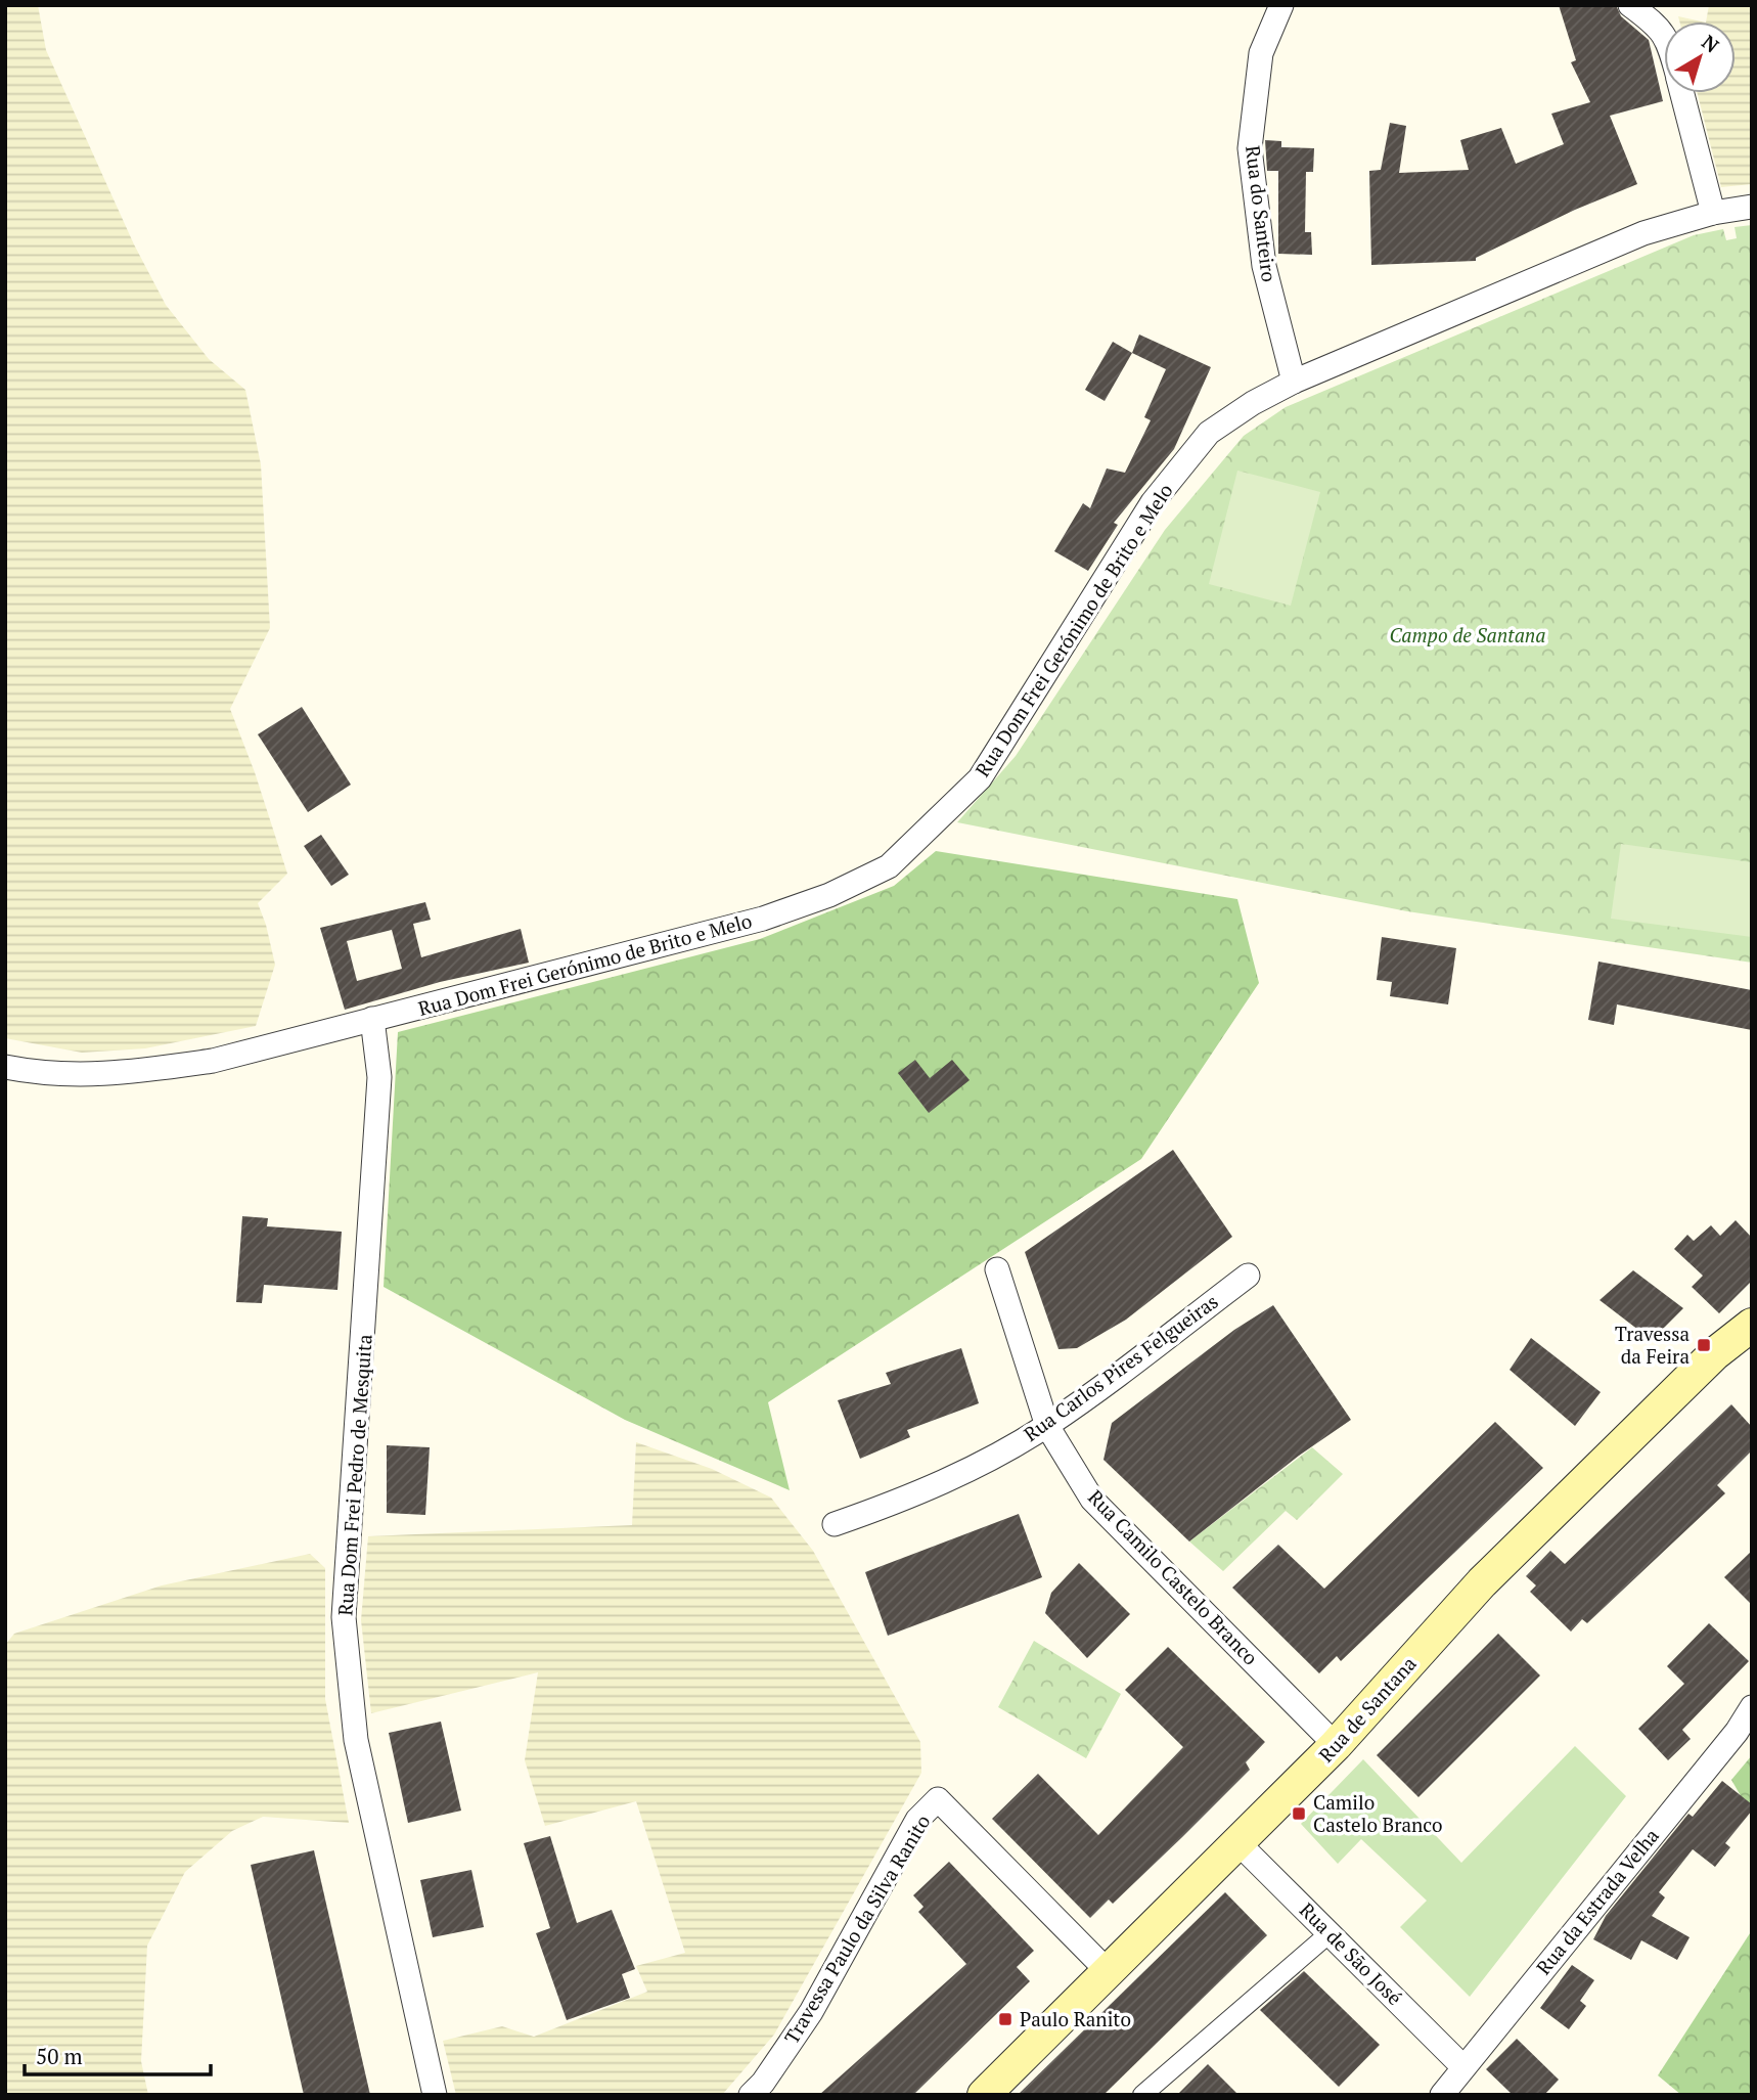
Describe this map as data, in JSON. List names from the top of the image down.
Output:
{
  "streets": {
    "main road": ["Rua de Santana"],
    "street": [
      "Rua do Santeiro",
      "Rua Dom Frei Gerónimo de Brito e Melo",
      "Rua Carlos Pires Felgueiras",
      "Rua Dom Frei Pedro de Mesquita",
      "Rua Camilo Castelo Branco",
      "Rua da Estrada Velha",
      "Travessa Paulo da Silva Ranito",
      "Rua de São José"
    ]
  },
  "crossings": [
    ["Rua do Santeiro", "Rua Dom Frei Gerónimo de Brito e Melo"],
    ["Rua Dom Frei Gerónimo de Brito e Melo", "Rua Dom Frei Pedro de Mesquita"],
    ["Rua Carlos Pires Felgueiras", "Rua Camilo Castelo Branco"],
    ["Rua Camilo Castelo Branco", "Rua de Santana"],
    ["Rua de Santana", "Travessa Paulo da Silva Ranito"],
    ["Rua de Santana", "Rua de São José"],
    ["Rua da Estrada Velha", "Rua de São José"]
  ],
  "parks": ["Campo de Santana"],
  "places": {
    "transit": ["Travessa da Feira", "Camilo Castelo Branco", "Paulo Ranito"]
  },
  "scale_bar": "50 m",
  "north": "top right"
}
